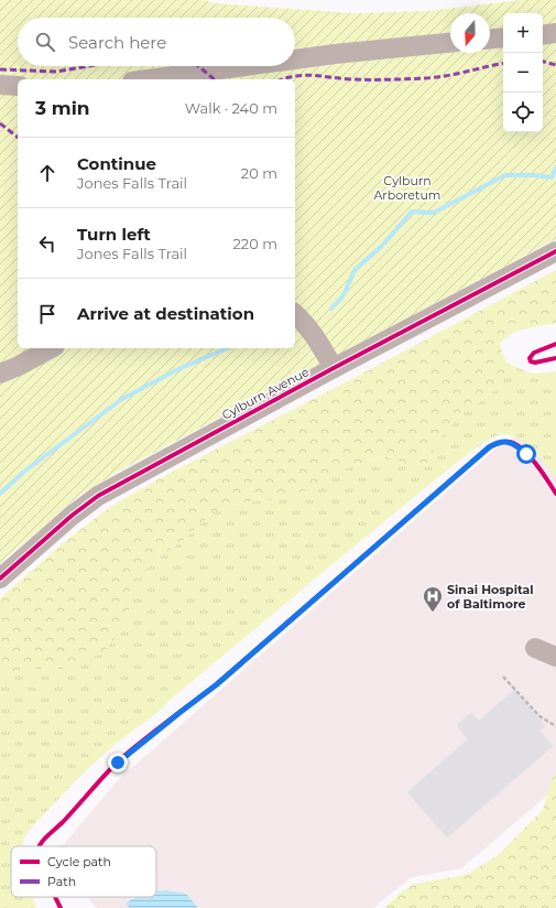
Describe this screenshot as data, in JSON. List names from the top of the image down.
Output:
{
  "streets": {
    "street": ["Cylburn Avenue"]
  },
  "parks": ["Cylburn Arboretum"],
  "places": {
    "hospital": ["Sinai Hospital of Baltimore"]
  },
  "legend": ["Cycle path", "Path"],
  "north": "bottom",
  "page": {
    "map_buttons": ["+", "−"],
    "search": "Search here",
    "heading": ["3 min", "Walk · 240 m"],
    "list": [
      ["Continue", "Jones Falls Trail", "20 m"],
      ["Turn left", "Jones Falls Trail", "220 m"],
      "Arrive at destination"
    ]
  }
}
